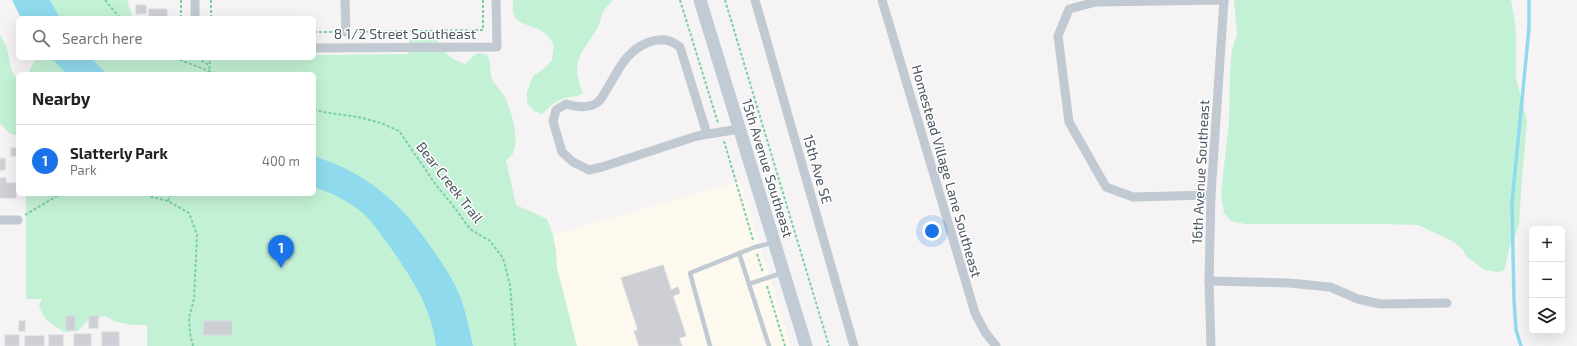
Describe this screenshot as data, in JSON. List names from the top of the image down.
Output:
{
  "streets": {
    "main road": ["15th Avenue Southeast"],
    "street": [
      "8 1/2 Street Southeast",
      "15th Ave SE",
      "Homestead Village Lane Southeast",
      "16th Avenue Southeast"
    ],
    "path": ["Bear Creek Trail"]
  },
  "page": {
    "search": "Search here",
    "heading": "Nearby",
    "list": [
      {
        "mark": "1",
        "name": "Slatterly Park",
        "note": "Park",
        "value": "400 m"
      }
    ],
    "map_buttons": ["+", "−"],
    "pins": "1"
  }
}
